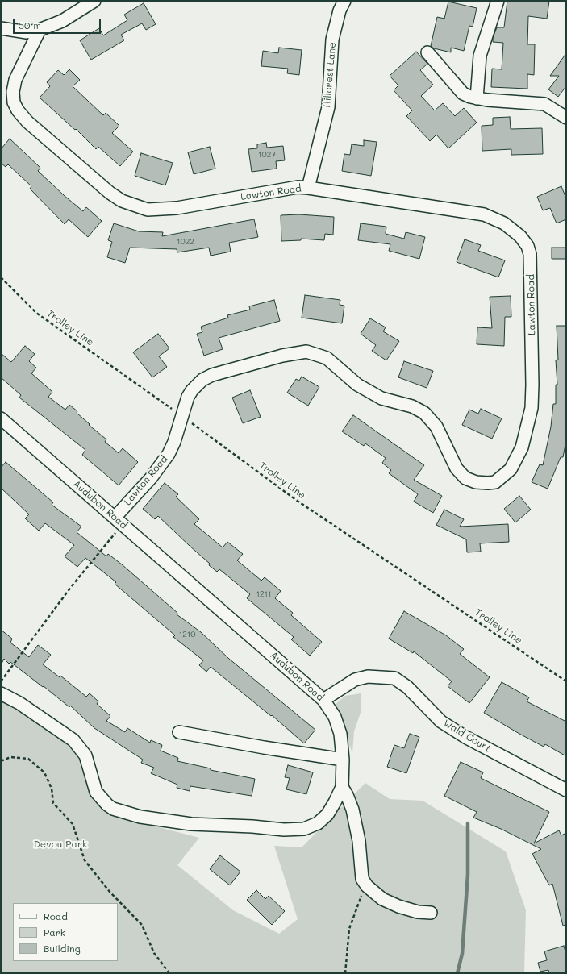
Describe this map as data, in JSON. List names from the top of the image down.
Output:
{
  "streets": {
    "street": [
      "Hillcrest Lane",
      "Lawton Road",
      "Audubon Road",
      "Wald Court"
    ],
    "path": ["Trolley Line"]
  },
  "crossings": [
    ["Hillcrest Lane", "Lawton Road"],
    ["Lawton Road", "Trolley Line"],
    ["Lawton Road", "Audubon Road"],
    ["Audubon Road", "Wald Court"]
  ],
  "parks": ["Devou Park"],
  "house_numbers": [
    "1027",
    "1022",
    "1211",
    "1210"
  ],
  "legend": ["Road", "Park", "Building"],
  "scale_bar": "50 m"
}
